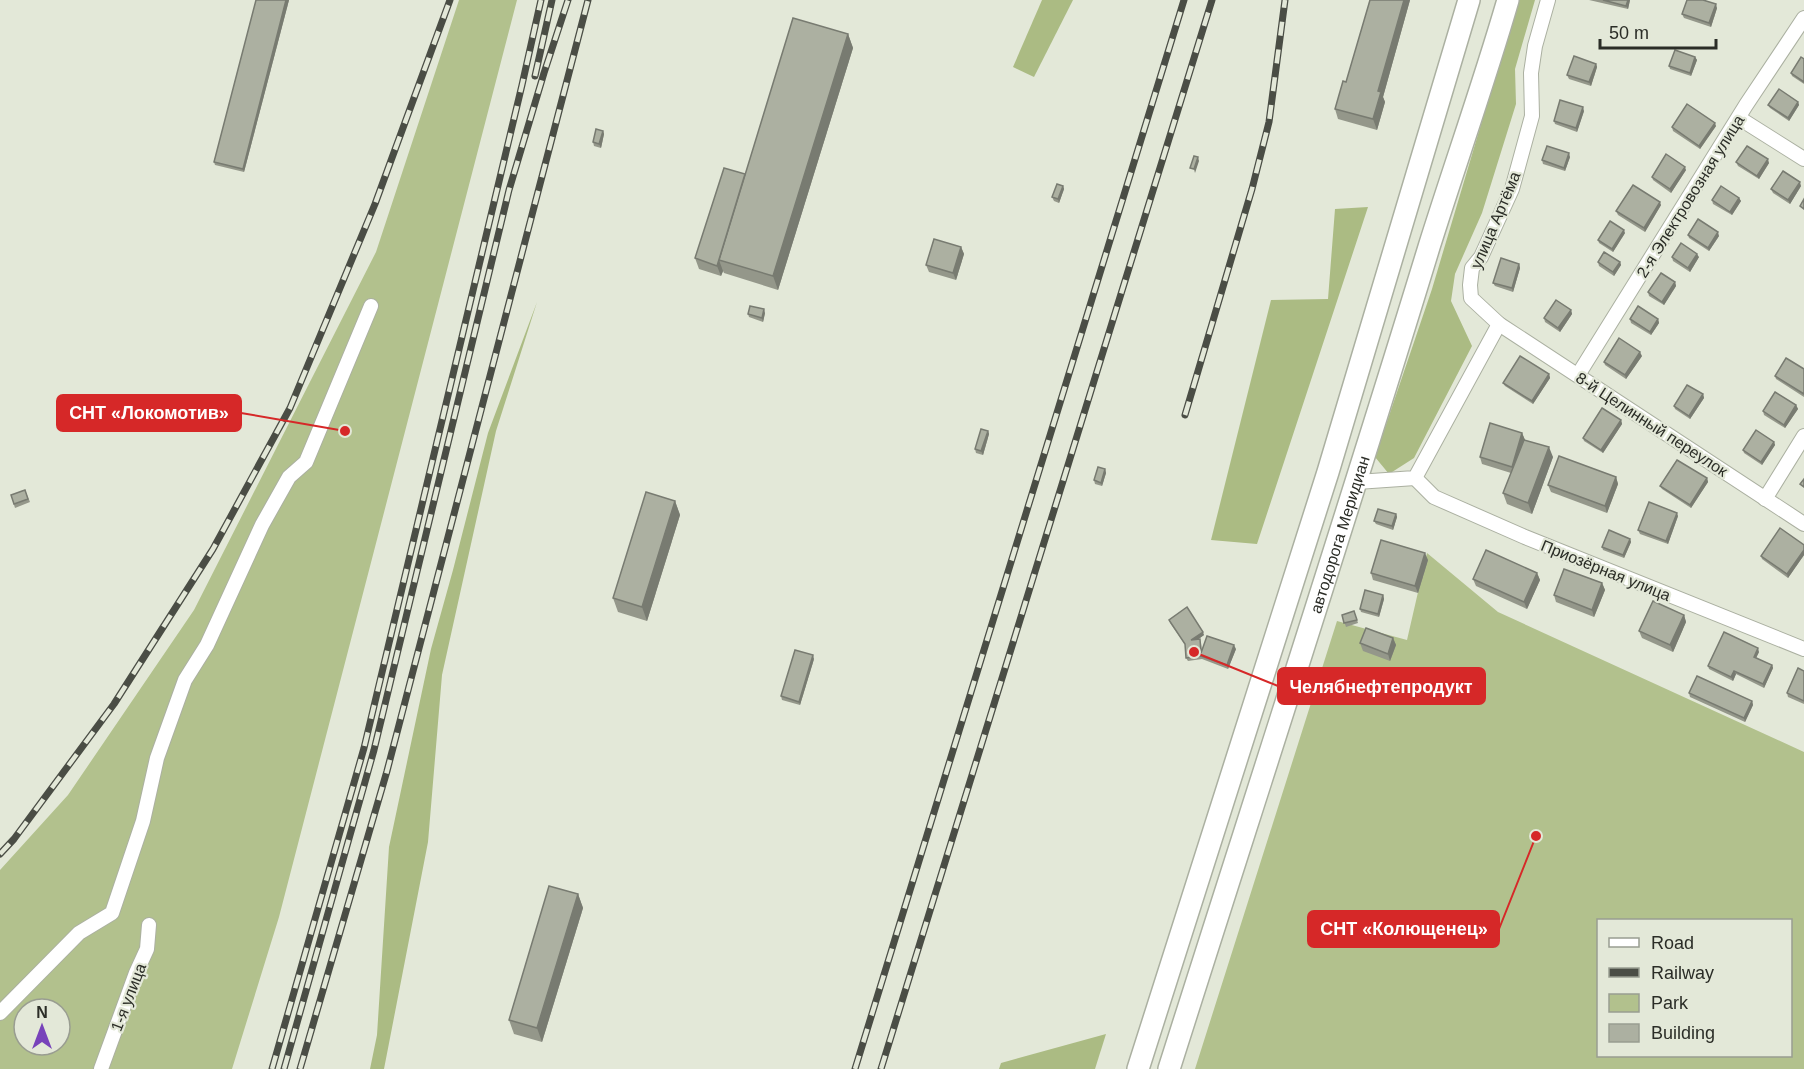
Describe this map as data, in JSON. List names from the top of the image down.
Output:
{
  "streets": {
    "main road": ["автодорога Меридиан"],
    "street": [
      "2-я Электровозная улица",
      "улица Артёма",
      "8-й Целинный переулок",
      "Приозёрная улица",
      "1-я улица"
    ]
  },
  "crossings": [
    ["2-я Электровозная улица", "8-й Целинный переулок"],
    ["улица Артёма", "8-й Целинный переулок"]
  ],
  "places": ["СНТ «Локомотив»", "Челябнефтепродукт", "СНТ «Колющенец»"],
  "legend": [
    "Road",
    "Railway",
    "Park",
    "Building"
  ],
  "scale_bar": "50 m",
  "north": "top"
}
